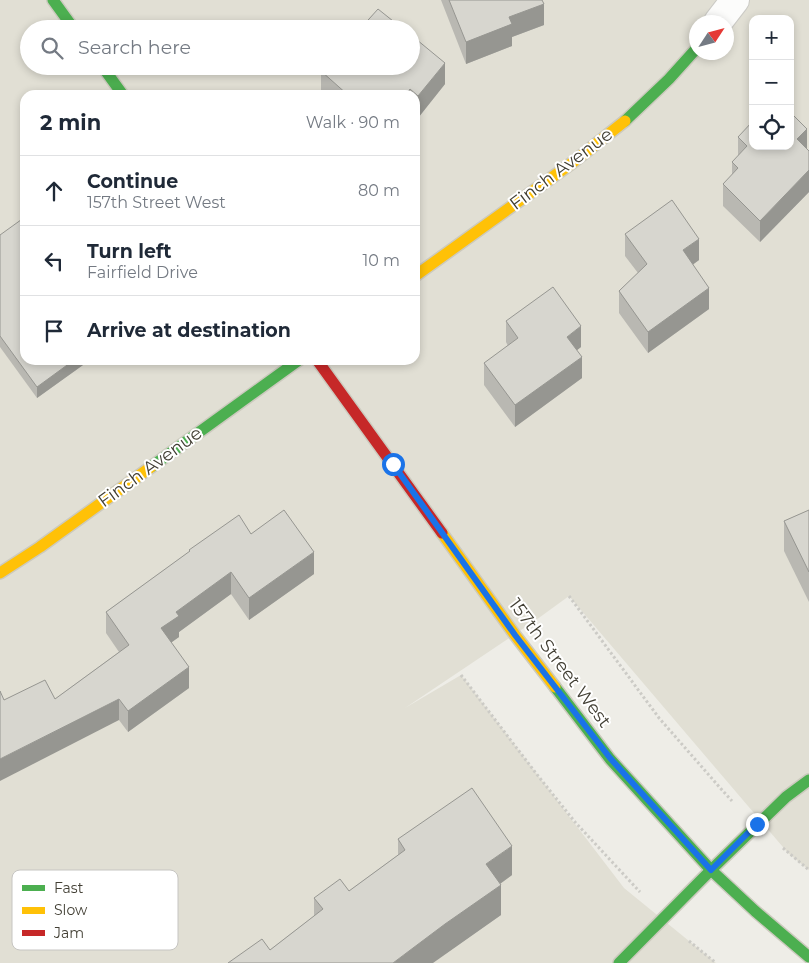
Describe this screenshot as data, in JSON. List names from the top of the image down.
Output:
{
  "streets": {
    "street": ["Finch Avenue", "157th Street West"]
  },
  "legend": ["Fast", "Slow", "Jam"],
  "north": "top right",
  "page": {
    "map_buttons": ["+", "−"],
    "search": "Search here",
    "heading": ["2 min", "Walk · 90 m"],
    "list": [
      ["Continue", "157th Street West", "80 m"],
      ["Turn left", "Fairfield Drive", "10 m"],
      "Arrive at destination"
    ]
  }
}
